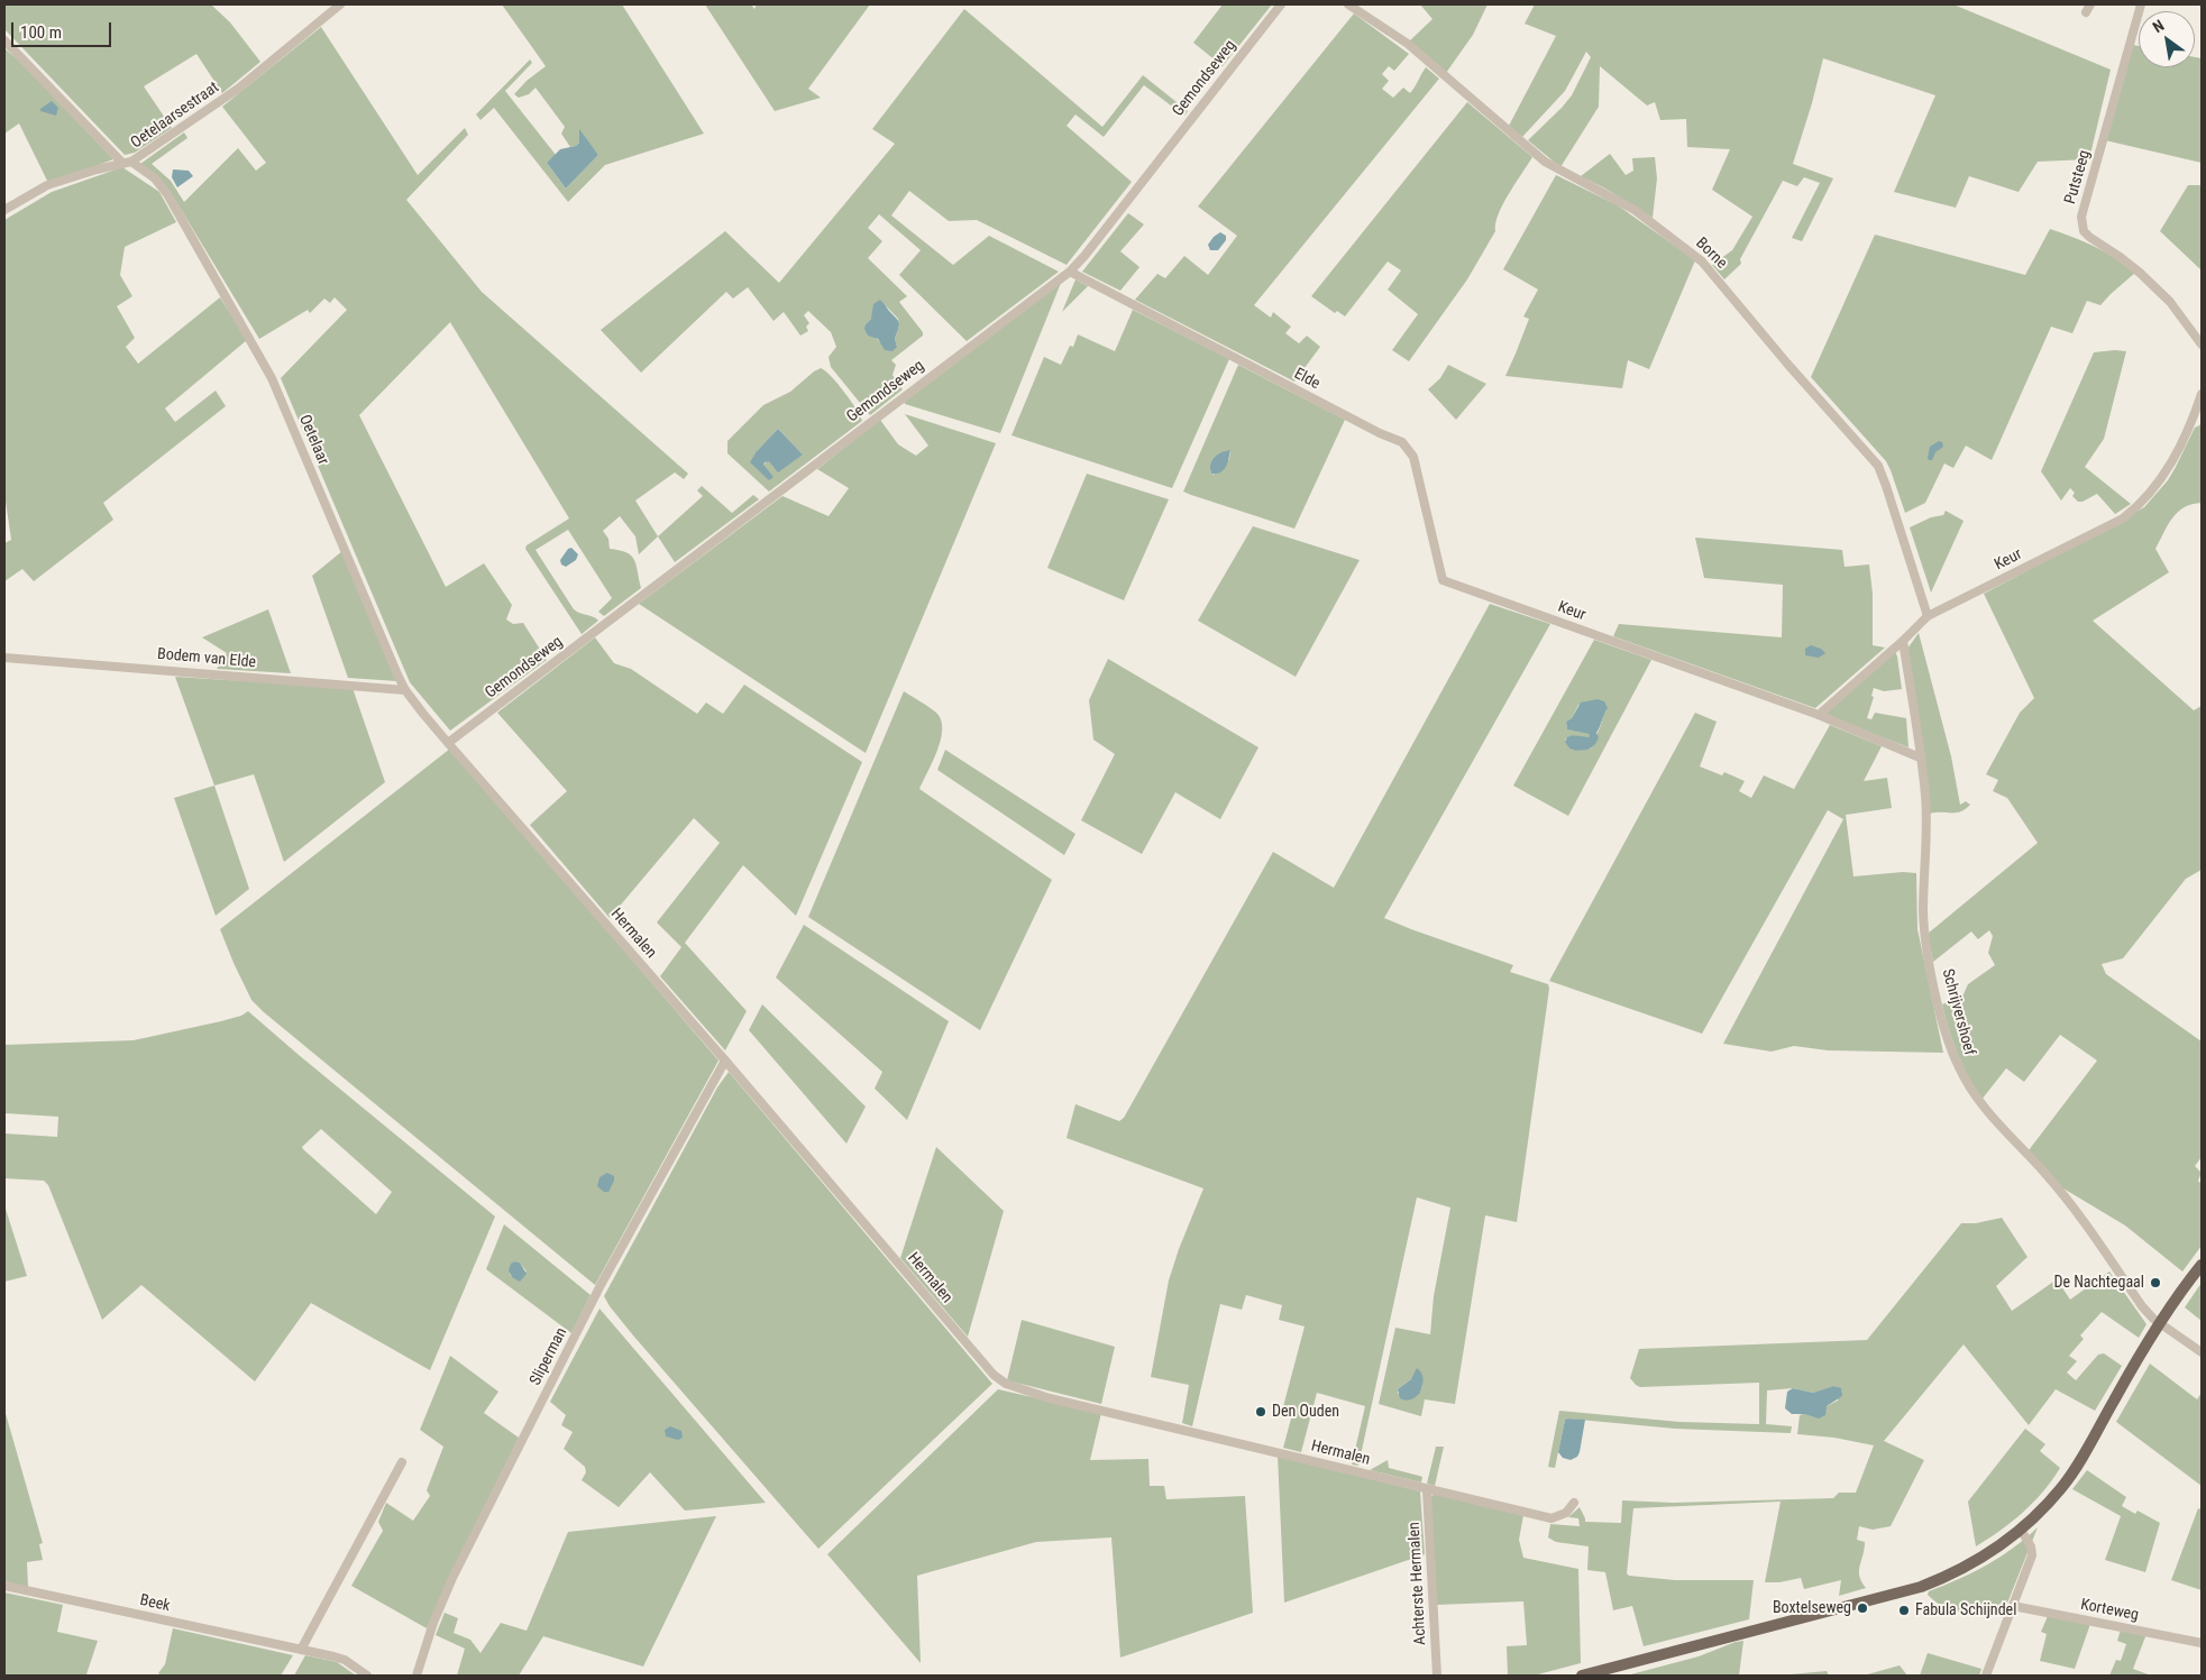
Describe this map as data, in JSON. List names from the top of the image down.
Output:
{
  "streets": {
    "street": [
      "Gemondseweg",
      "Oetelaarsestraat",
      "Putsteeg",
      "Borne",
      "Elde",
      "Oetelaar",
      "Keur",
      "Bodem van Elde",
      "Hermalen",
      "Schrijvershoef",
      "Sliperman",
      "Achterste Hermalen",
      "Beek",
      "Korteweg"
    ]
  },
  "crossings": [
    ["Gemondseweg", "Elde"],
    ["Gemondseweg", "Oetelaar"],
    ["Gemondseweg", "Hermalen"],
    ["Oetelaarsestraat", "Oetelaar"],
    ["Borne", "Keur"],
    ["Elde", "Keur"],
    ["Oetelaar", "Bodem van Elde"],
    ["Oetelaar", "Hermalen"],
    ["Keur", "Schrijvershoef"],
    ["Hermalen", "Sliperman"],
    ["Hermalen", "Achterste Hermalen"]
  ],
  "places": [
    "De Nachtegaal",
    "Den Ouden",
    "Boxtelseweg",
    "Fabula Schijndel"
  ],
  "scale_bar": "100 m",
  "north": "top left"
}
